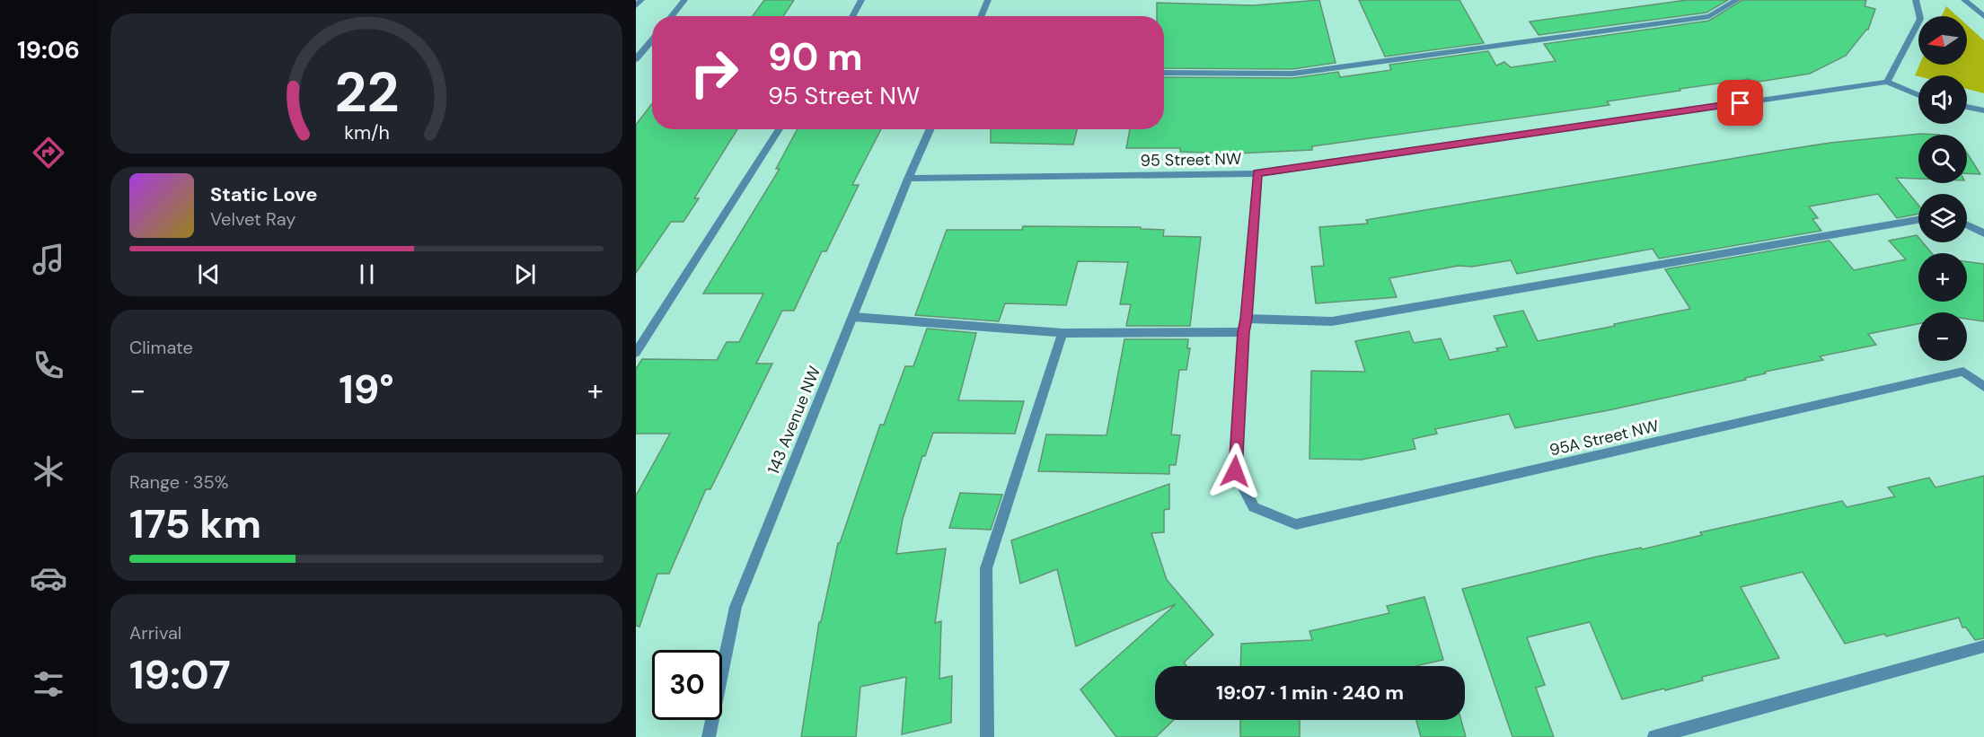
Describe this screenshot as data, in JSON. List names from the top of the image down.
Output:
{
  "streets": {
    "street": ["95 Street NW", "143 Avenue NW", "95A Street NW"]
  },
  "crossings": [
    ["95 Street NW", "143 Avenue NW"]
  ],
  "north": "left",
  "page": {
    "tabs": "19:06",
    "map_buttons": ["+", "−"],
    "turn": ["90 m", "95 Street NW"],
    "song": ["Static Love", "Velvet Ray"],
    "tile": [
      "Climate",
      ["Range · 35%", "175 km"],
      ["Arrival", "19:07"]
    ],
    "heat": ["−", "19°", "+"],
    "limit": "30",
    "trip": "19:07 · 1 min · 240 m",
    "gauge": ["22", "km/h"]
  }
}
